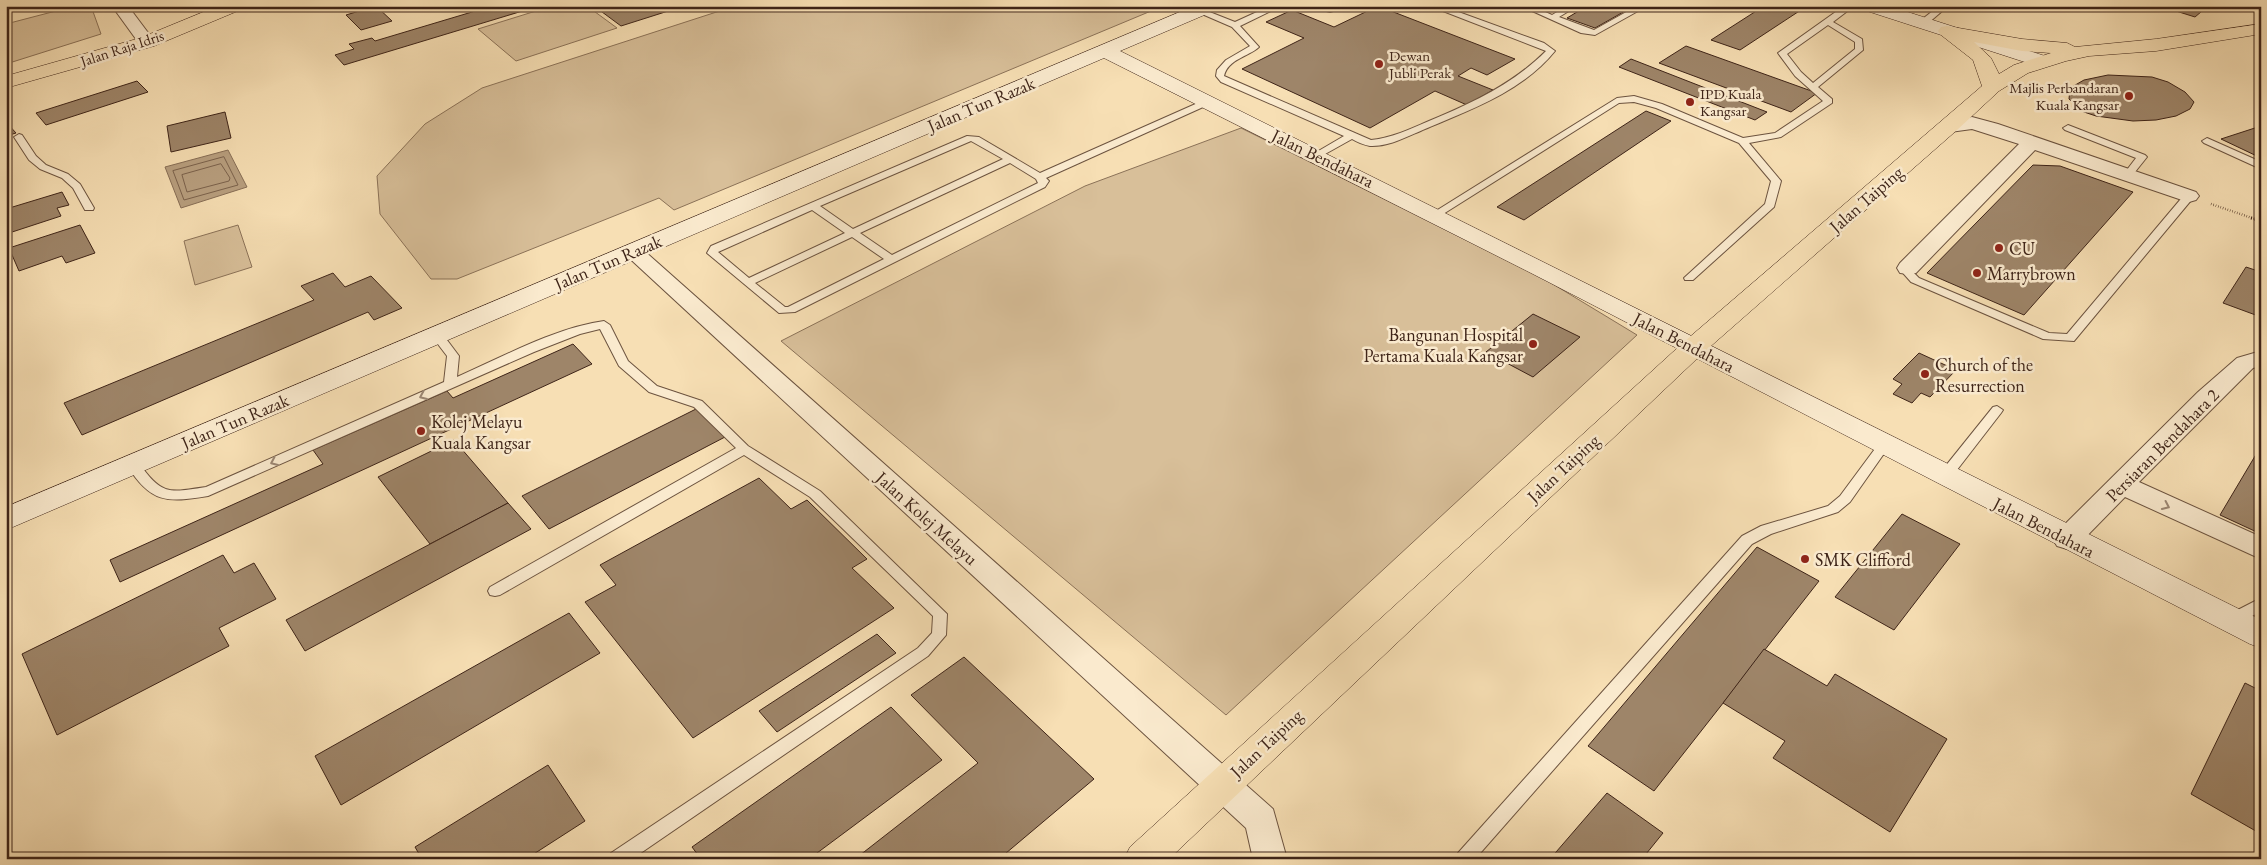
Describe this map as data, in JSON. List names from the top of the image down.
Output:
{
  "streets": {
    "main road": ["Jalan Raja Idris", "Jalan Taiping"],
    "street": [
      "Jalan Tun Razak",
      "Jalan Bendahara",
      "Persiaran Bendahara 2",
      "Jalan Kolej Melayu"
    ]
  },
  "crossings": [
    ["Jalan Tun Razak", "Jalan Bendahara"],
    ["Jalan Tun Razak", "Jalan Kolej Melayu"],
    ["Jalan Bendahara", "Jalan Taiping"],
    ["Jalan Bendahara", "Persiaran Bendahara 2"],
    ["Jalan Taiping", "Jalan Kolej Melayu"]
  ],
  "places": [
    "Dewan Jubli Perak",
    "Majlis Perbandaran Kuala Kangsar",
    "IPD Kuala Kangsar",
    "CU",
    "Marrybrown",
    "Bangunan Hospital Pertama Kuala Kangsar",
    "Church of the Resurrection",
    "Kolej Melayu Kuala Kangsar",
    "SMK Clifford"
  ]
}
